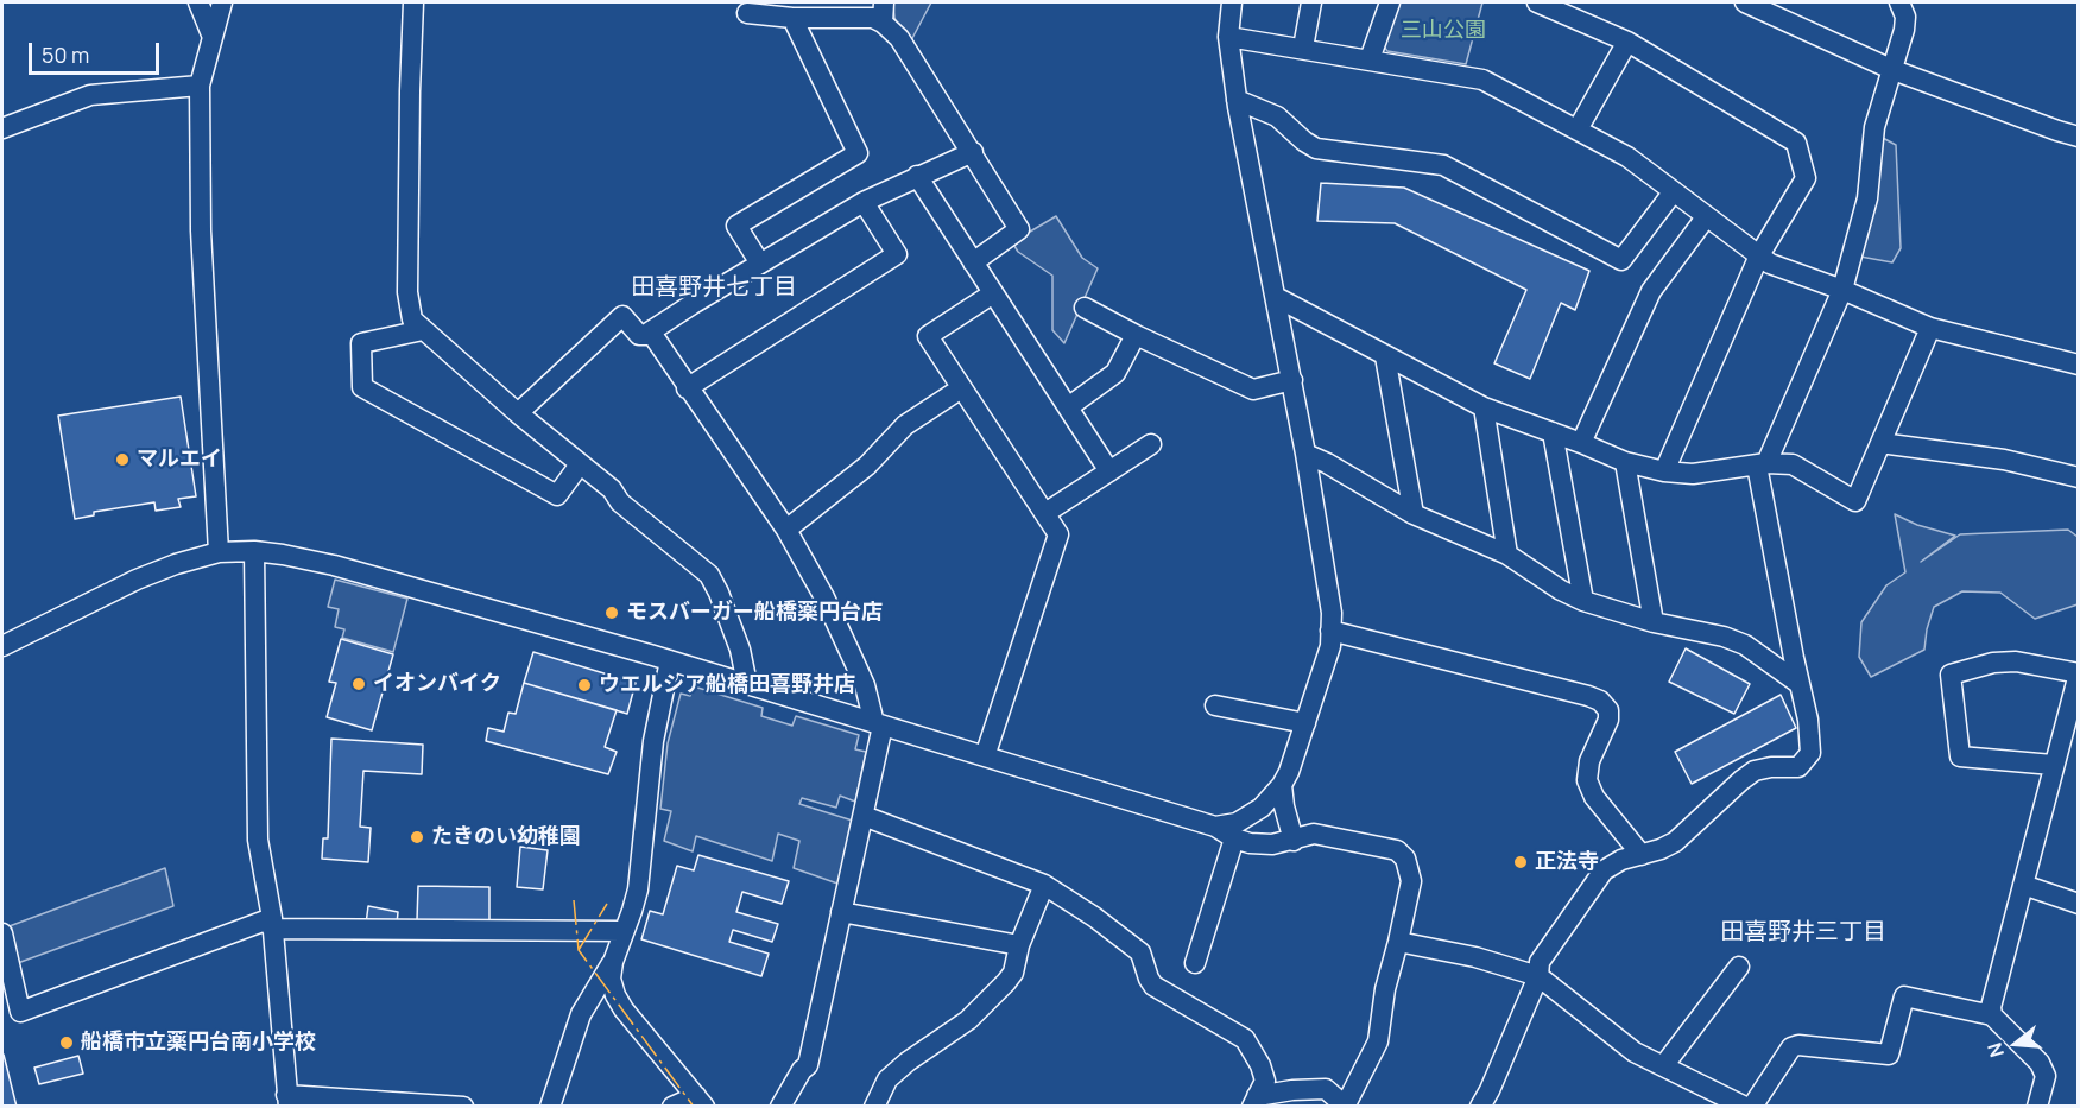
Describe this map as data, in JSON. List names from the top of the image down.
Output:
{
  "districts": ["田喜野井七丁目", "田喜野井三丁目"],
  "parks": ["三山公園"],
  "places": [
    "マルエイ",
    "モスバーガー船橋薬円台店",
    "イオンバイク",
    "ウエルシア船橋田喜野井店",
    "たきのい幼稚園",
    "正法寺",
    "船橋市立薬円台南小学校"
  ],
  "scale_bar": "50 m",
  "north": "left"
}
